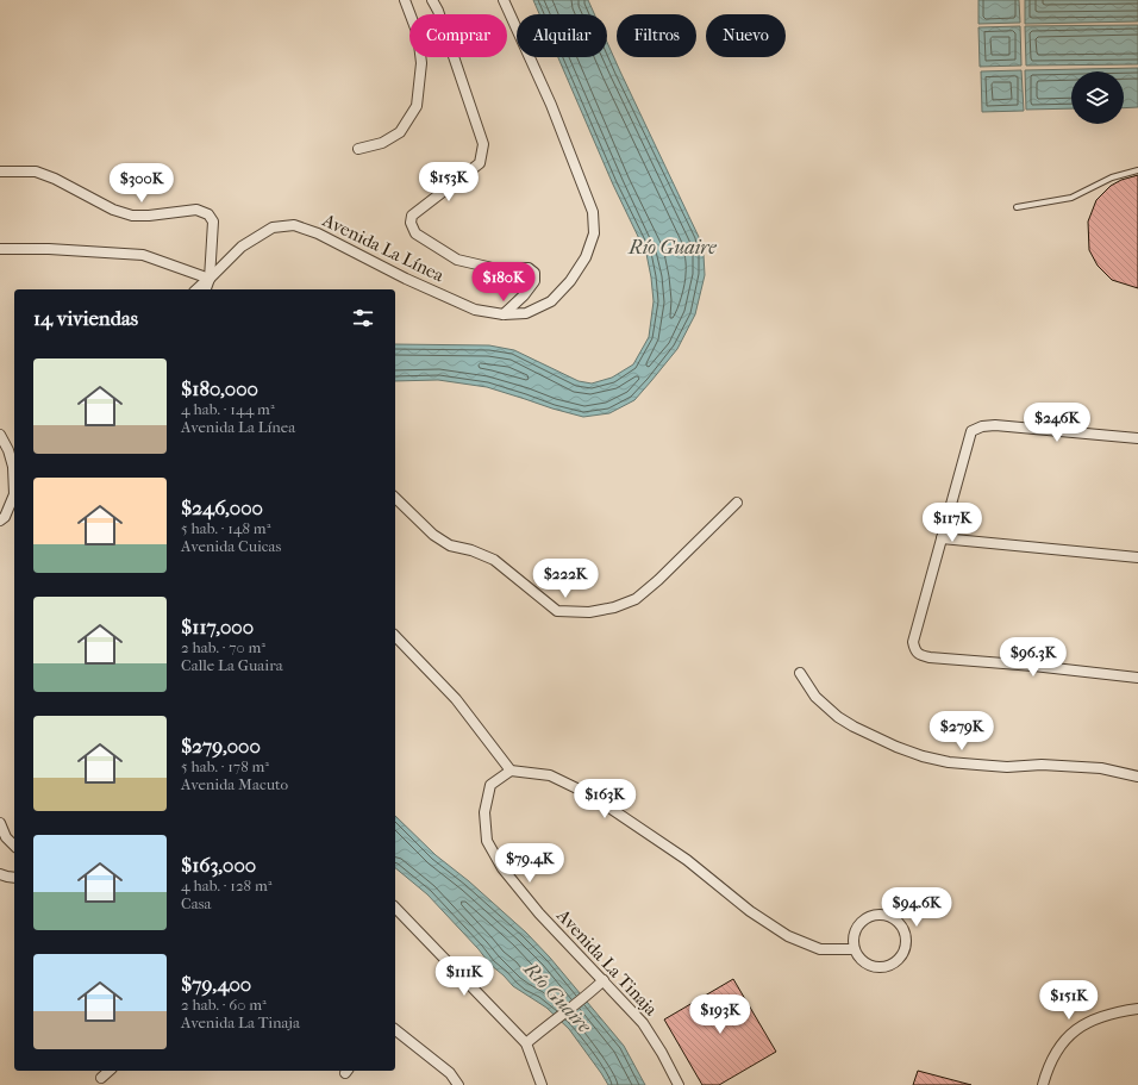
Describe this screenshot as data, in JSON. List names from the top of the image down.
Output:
{
  "streets": {
    "street": ["Avenida La Línea", "Avenida La Tinaja"]
  },
  "water": ["Río Guaire"],
  "page": {
    "chip": [
      "Comprar",
      "Alquilar",
      "Filtros",
      "Nuevo"
    ],
    "price": [
      "$153K",
      "$300K",
      "$180K",
      "$246K",
      "$117K",
      "$222K",
      "$96.3K",
      "$279K",
      "$163K",
      "$79.4K",
      "$94.6K",
      "$111K",
      "$151K",
      "$193K"
    ],
    "heading": "14 viviendas",
    "list": [
      {
        "name": "$180,000",
        "note": "4 hab. · 144 m² · Avenida La Línea"
      },
      {
        "name": "$246,000",
        "note": "5 hab. · 148 m² · Avenida Cuicas"
      },
      {
        "name": "$117,000",
        "note": "2 hab. · 70 m² · Calle La Guaira"
      },
      {
        "name": "$279,000",
        "note": "5 hab. · 178 m² · Avenida Macuto"
      },
      {
        "name": "$163,000",
        "note": "4 hab. · 128 m² · Casa"
      },
      {
        "name": "$79,400",
        "note": "2 hab. · 60 m² · Avenida La Tinaja"
      }
    ]
  }
}
